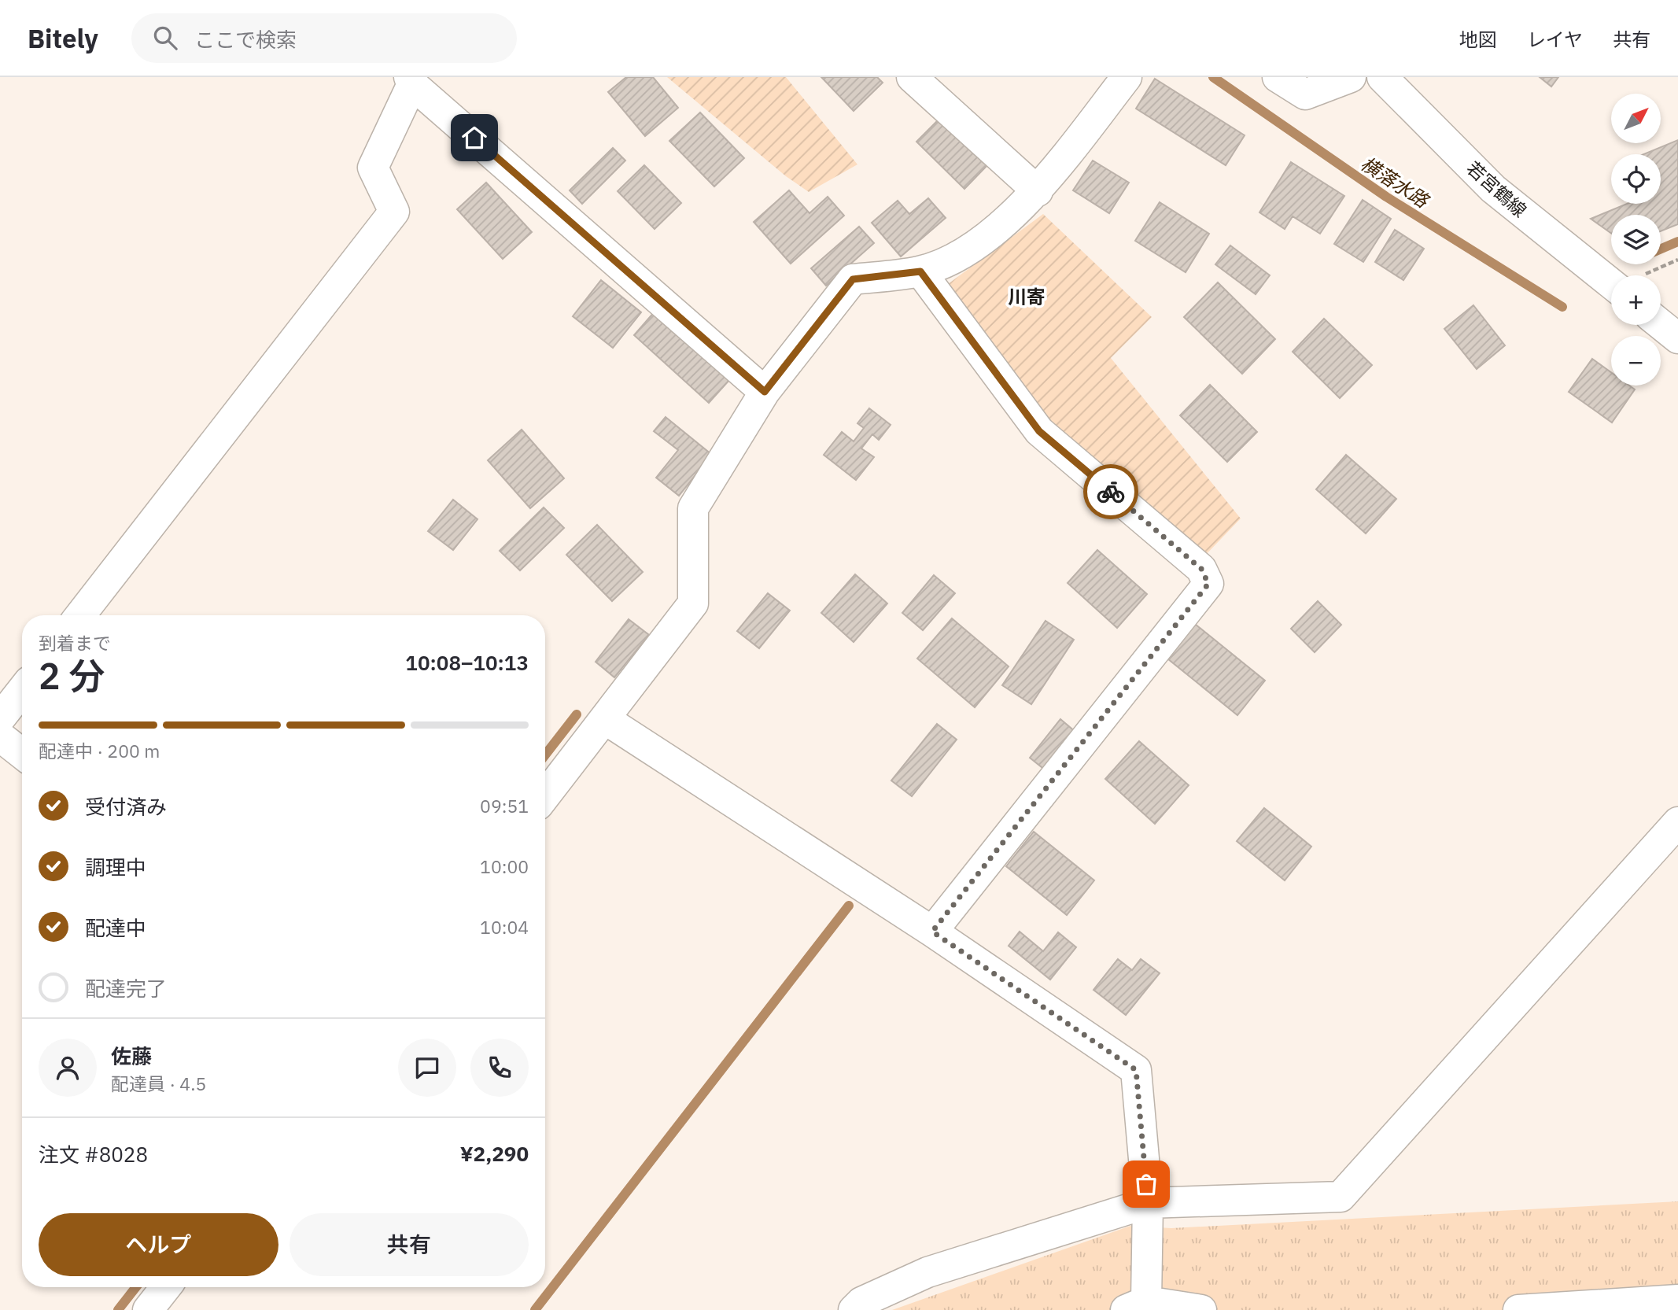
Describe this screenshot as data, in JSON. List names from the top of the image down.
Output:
{
  "streets": {
    "street": ["若宮鶴線"]
  },
  "districts": ["川寄"],
  "water": ["横落水路"],
  "north": "top right",
  "page": {
    "header": "Bitely",
    "search": "ここで検索",
    "nav": ["地図", "レイヤ", "共有"],
    "map_buttons": ["+", "−"],
    "heading": ["2 分", "到着まで", "10:08–10:13"],
    "panel": [
      "佐藤",
      "配達員 · 4.5",
      "注文 #8028",
      "¥2,290"
    ],
    "bar": "配達中 · 200 m",
    "list": [
      ["受付済み", "09:51"],
      ["調理中", "10:00"],
      ["配達中", "10:04"],
      "配達完了"
    ],
    "buttons": ["ヘルプ", "共有"]
  }
}
